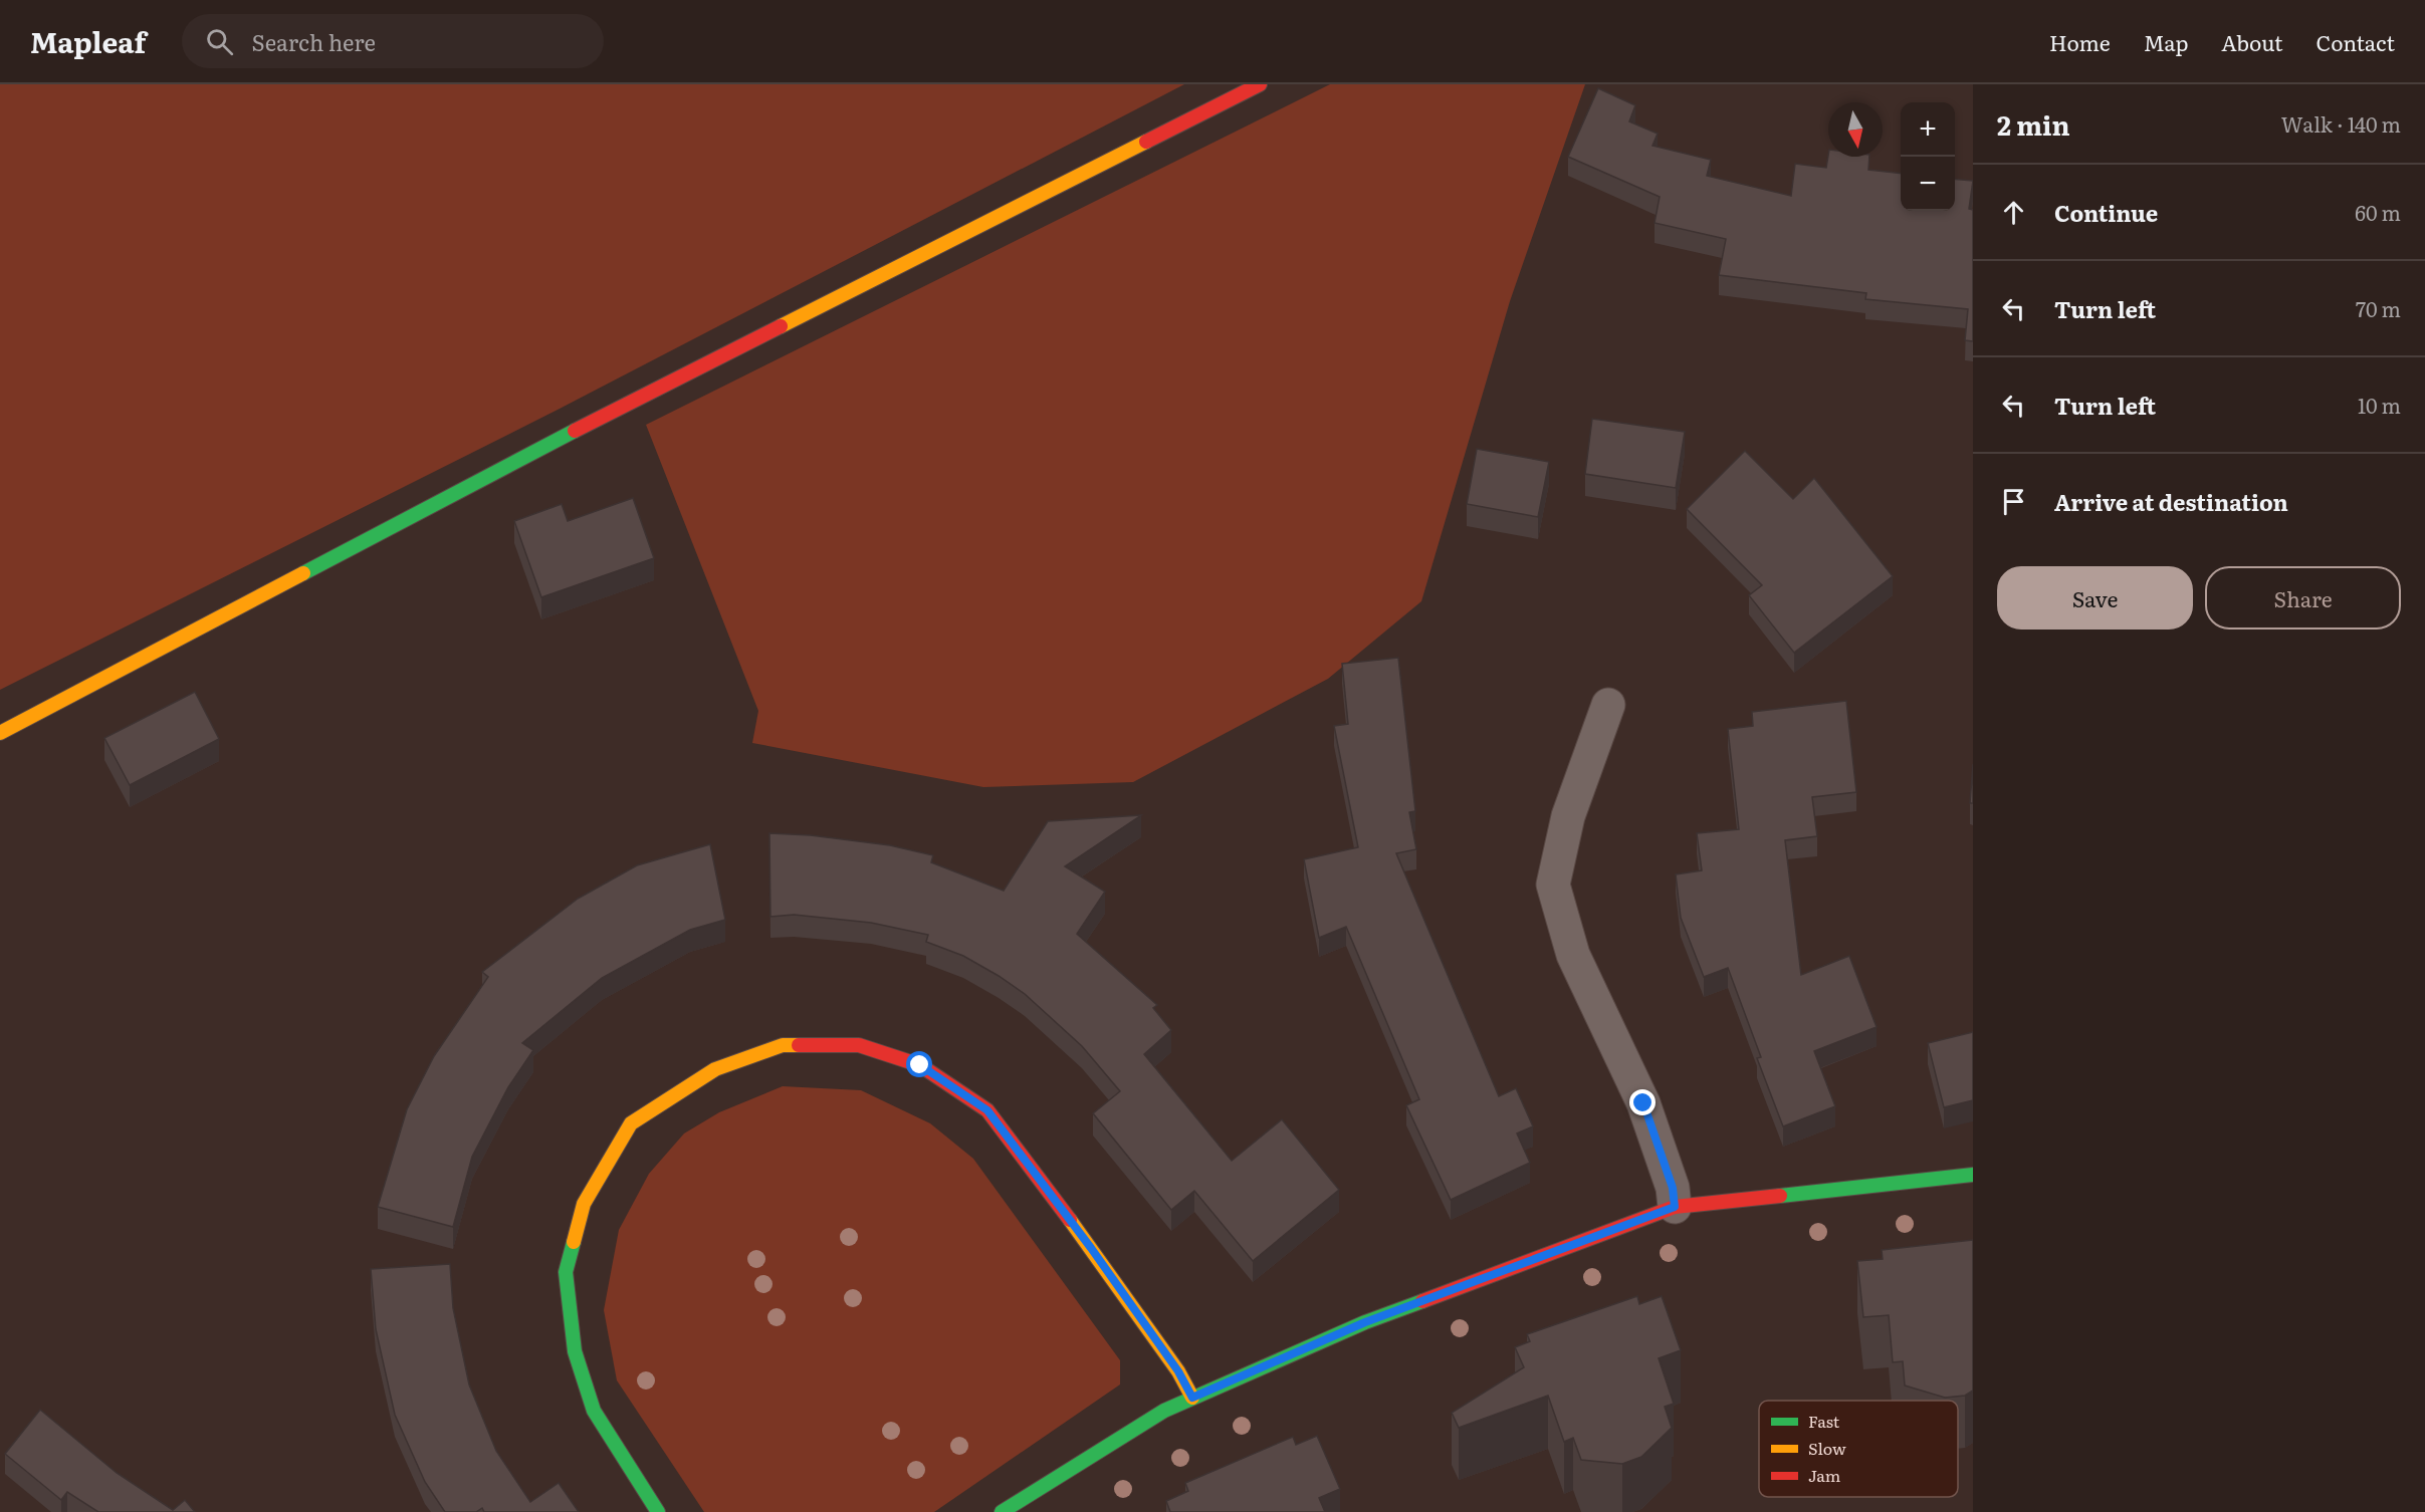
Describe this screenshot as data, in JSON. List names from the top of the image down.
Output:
{
  "legend": ["Fast", "Slow", "Jam"],
  "north": "bottom",
  "page": {
    "header": "Mapleaf",
    "search": "Search here",
    "nav": [
      "Home",
      "Map",
      "About",
      "Contact"
    ],
    "heading": ["2 min", "Walk · 140 m"],
    "map_buttons": ["+", "−"],
    "list": [
      ["Continue", "60 m"],
      ["Turn left", "70 m"],
      ["Turn left", "10 m"],
      "Arrive at destination"
    ],
    "buttons": ["Save", "Share"]
  }
}
